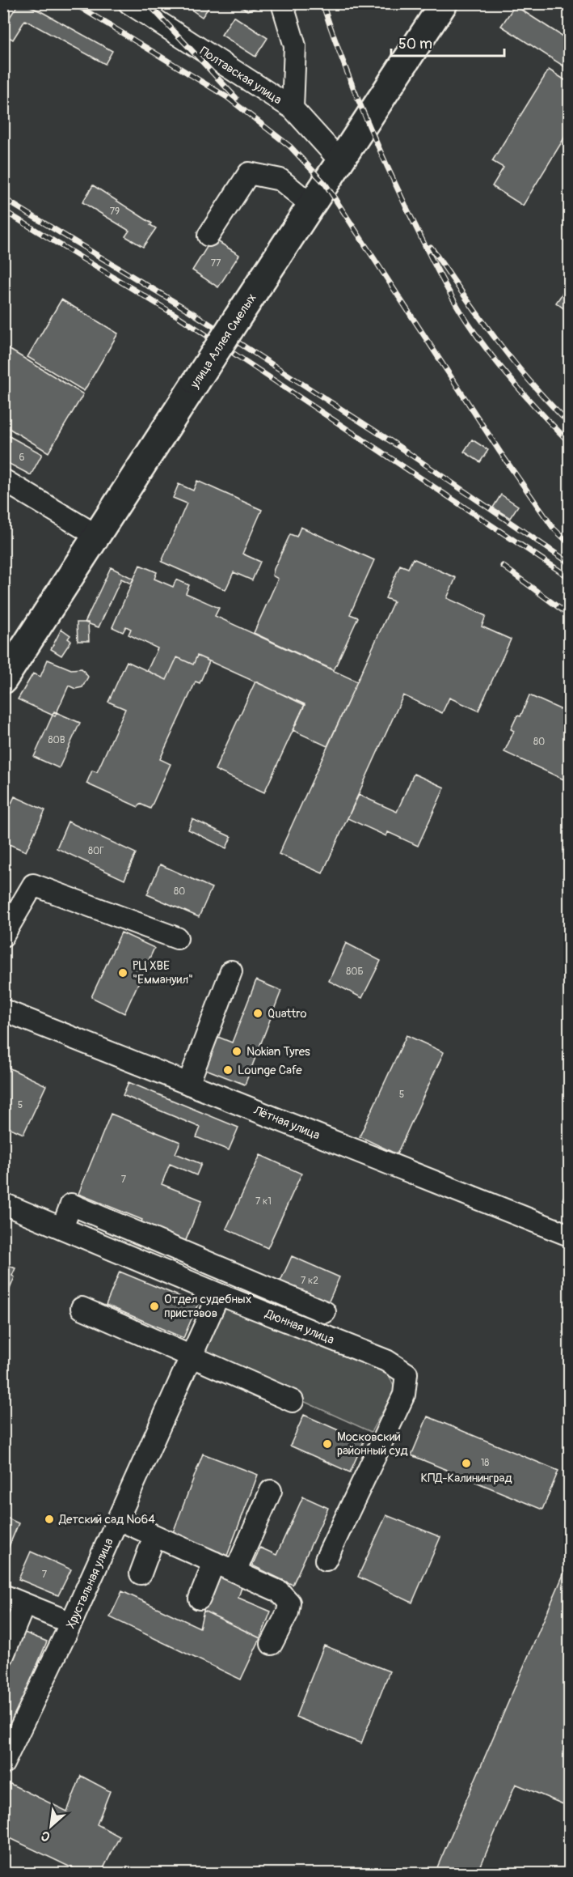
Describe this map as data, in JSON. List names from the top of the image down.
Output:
{
  "streets": {
    "main road": ["улица Аллея Смелых"],
    "street": [
      "Полтавская улица",
      "Лётная улица",
      "Дюнная улица",
      "Хрустальная улица"
    ]
  },
  "crossings": [
    ["Полтавская улица", "улица Аллея Смелых"],
    ["Дюнная улица", "Хрустальная улица"]
  ],
  "places": [
    "РЦ ХВЕ \"Еммануил\"",
    "Quattro",
    "Nokian Tyres",
    "Lounge Cafe",
    "Отдел судебных приставов",
    "Московский районный суд",
    "КПД-Калининград",
    "Детский сад №64"
  ],
  "house_numbers": [
    "79",
    "77",
    "6",
    "80В",
    "80",
    "80Г",
    "80",
    "80Б",
    "5",
    "5",
    "7",
    "7 к1",
    "7 к2",
    "18",
    "7"
  ],
  "scale_bar": "50 m",
  "north": "bottom left"
}
